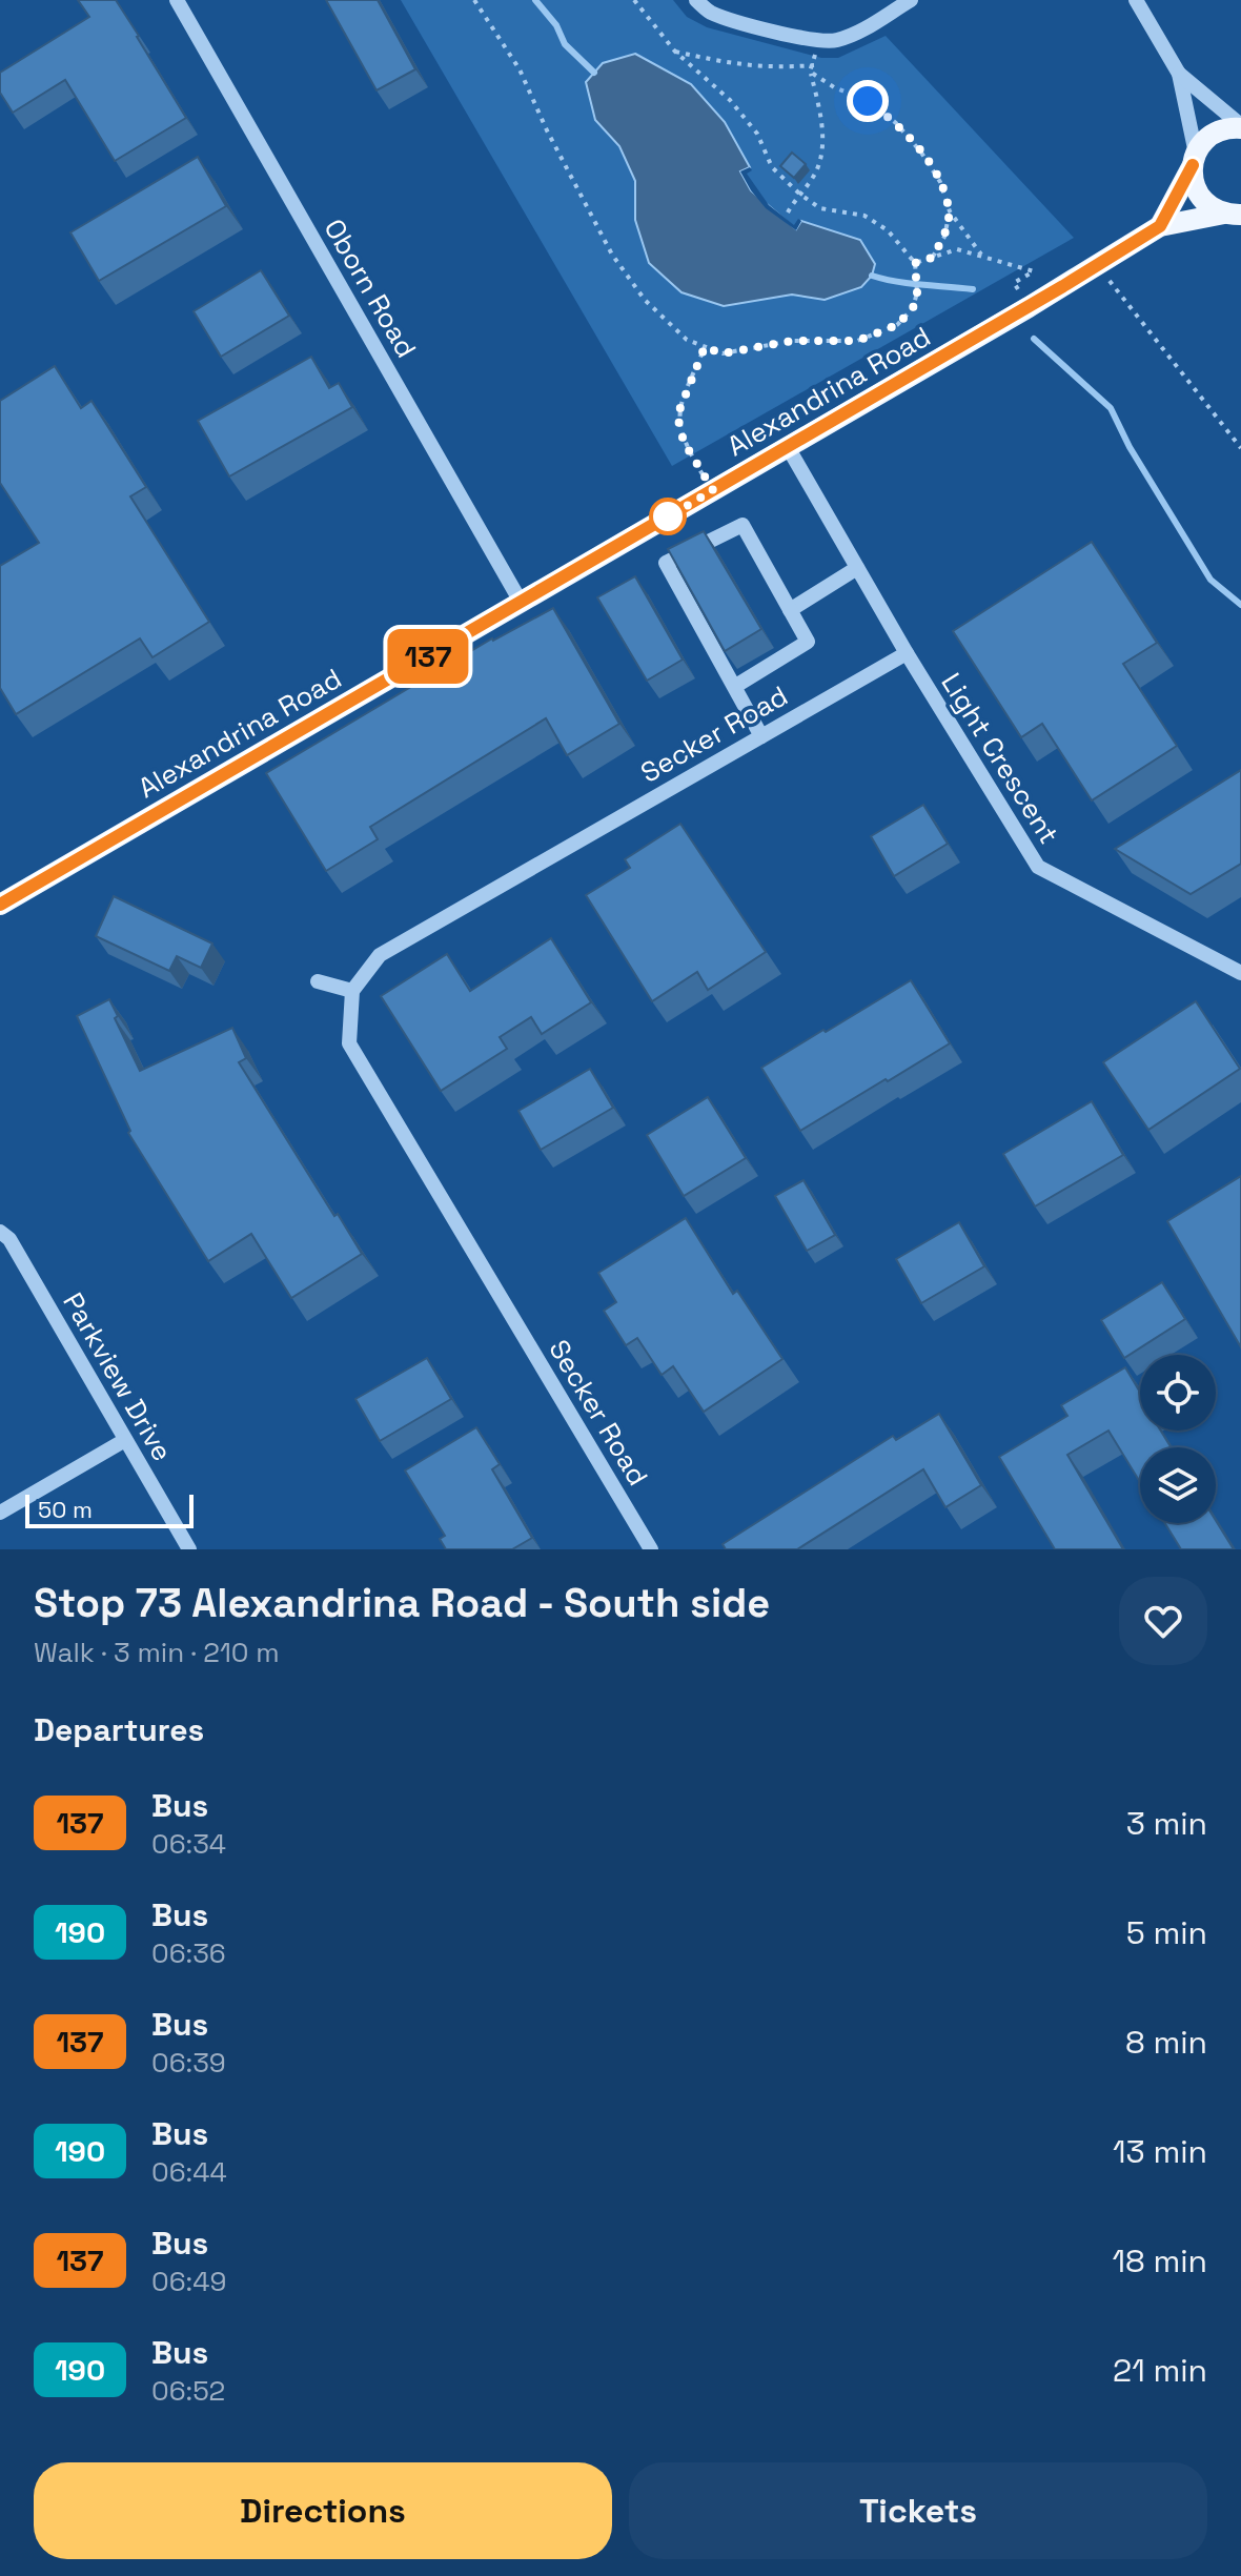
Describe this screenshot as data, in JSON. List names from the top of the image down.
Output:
{
  "streets": {
    "main road": ["Alexandrina Road"],
    "street": [
      "Oborn Road",
      "Secker Road",
      "Light Crescent",
      "Parkview Drive"
    ]
  },
  "crossings": [
    ["Oborn Road", "Alexandrina Road"],
    ["Secker Road", "Light Crescent"]
  ],
  "lines": ["bus line 137"],
  "scale_bar": "50 m",
  "page": {
    "on_map": "137",
    "scale": "50 m",
    "heading": [
      ["Stop 73 Alexandrina Road - South side", "Walk · 3 min · 210 m"],
      "Departures"
    ],
    "list": [
      {
        "mark": "137",
        "name": "Bus",
        "note": "06:34",
        "value": "3 min"
      },
      {
        "mark": "190",
        "name": "Bus",
        "note": "06:36",
        "value": "5 min"
      },
      {
        "mark": "137",
        "name": "Bus",
        "note": "06:39",
        "value": "8 min"
      },
      {
        "mark": "190",
        "name": "Bus",
        "note": "06:44",
        "value": "13 min"
      },
      {
        "mark": "137",
        "name": "Bus",
        "note": "06:49",
        "value": "18 min"
      },
      {
        "mark": "190",
        "name": "Bus",
        "note": "06:52",
        "value": "21 min"
      }
    ],
    "buttons": ["Directions", "Tickets"]
  }
}
